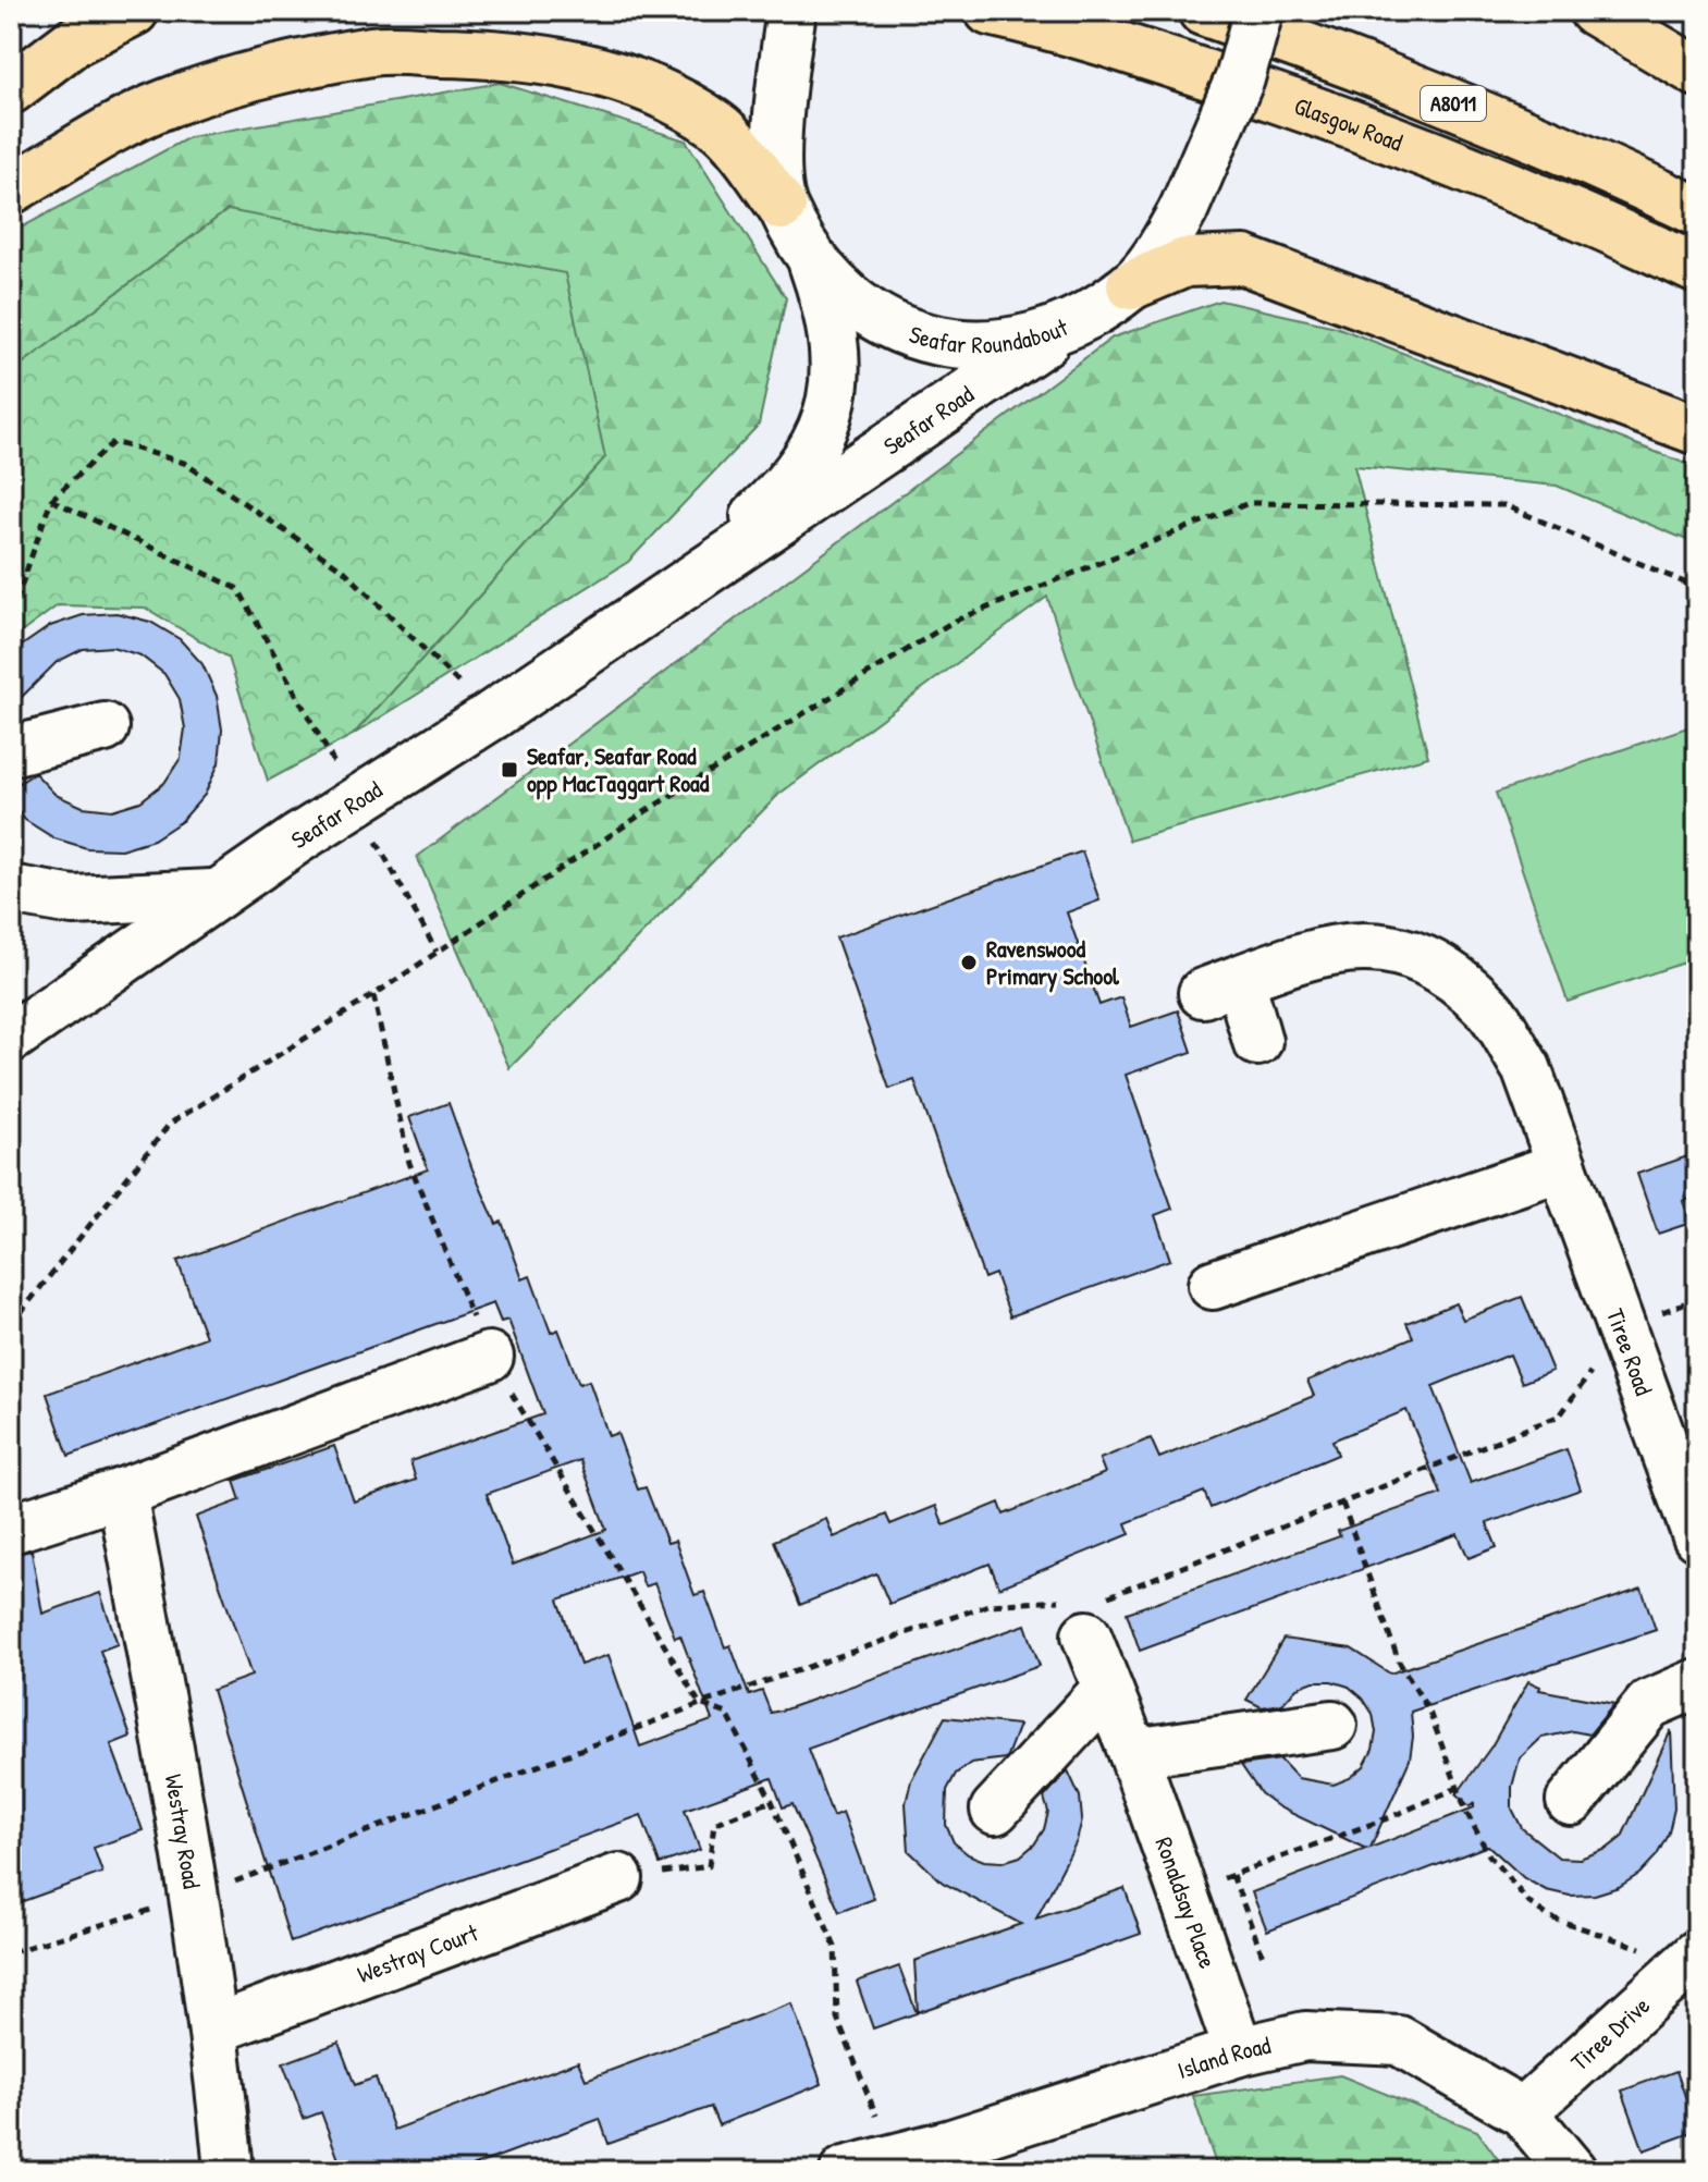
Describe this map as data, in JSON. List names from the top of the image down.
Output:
{
  "streets": {
    "main road": ["A8011", "Glasgow Road"],
    "street": [
      "Seafar Roundabout",
      "Seafar Road",
      "Tiree Road",
      "Westray Road",
      "Ronaldsay Place",
      "Westray Court",
      "Tiree Drive",
      "Island Road"
    ]
  },
  "crossings": [
    ["Seafar Roundabout", "Seafar Road"],
    ["Westray Road", "Westray Court"],
    ["Ronaldsay Place", "Island Road"],
    ["Tiree Drive", "Island Road"]
  ],
  "places": {
    "transit": ["Seafar, Seafar Road opp MacTaggart Road"],
    "other": ["Ravenswood Primary School"]
  }
}
